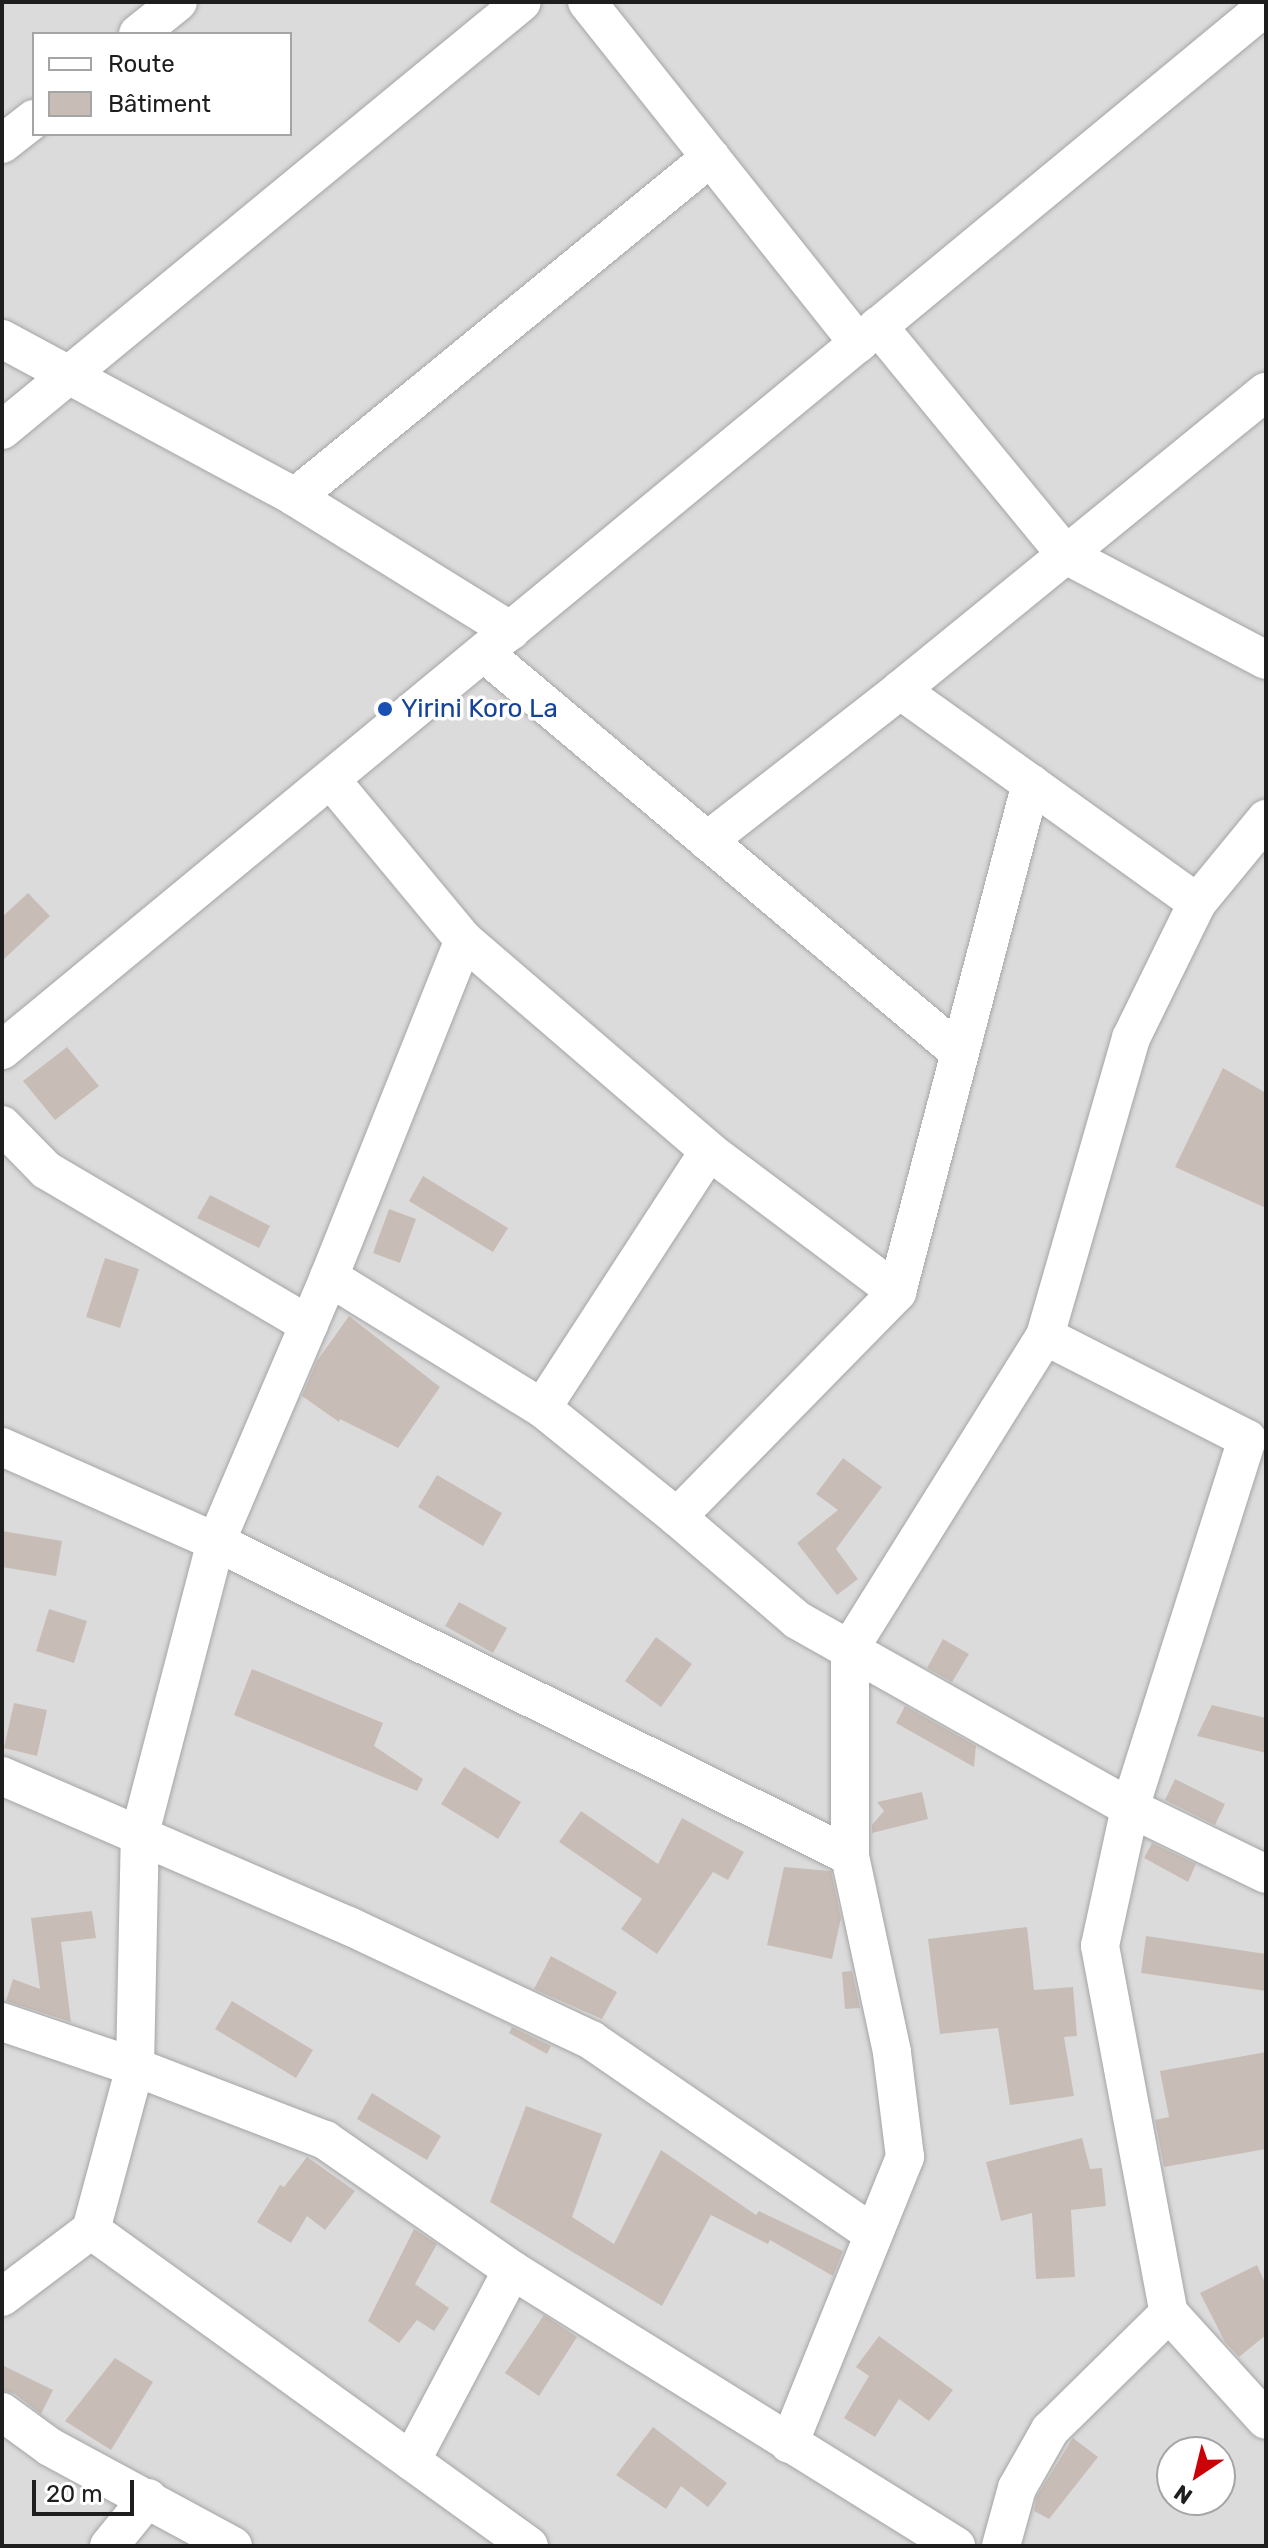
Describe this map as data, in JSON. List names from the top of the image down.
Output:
{
  "places": ["Yirini Koro La"],
  "legend": ["Route", "Bâtiment"],
  "scale_bar": "20 m",
  "north": "bottom left"
}
